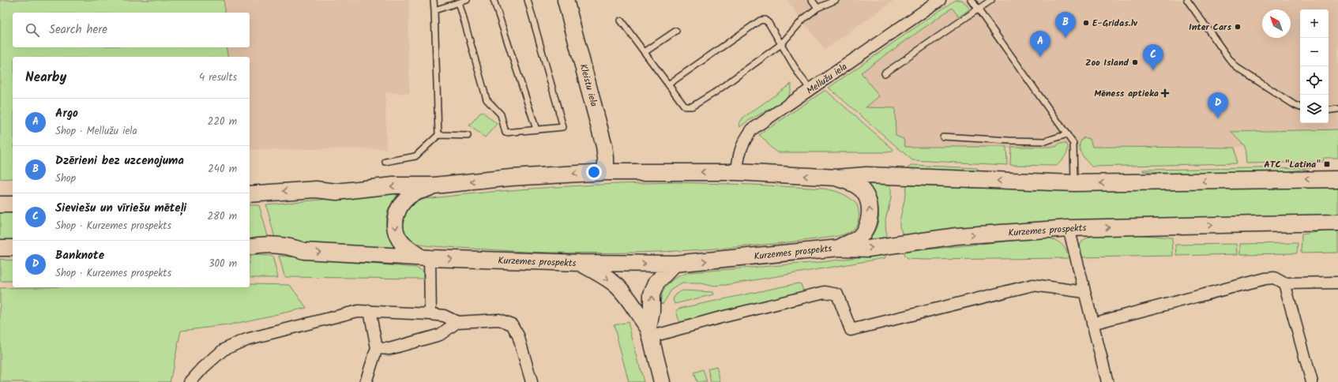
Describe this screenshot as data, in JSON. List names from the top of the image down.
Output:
{
  "streets": {
    "main road": ["Kleistu iela", "Kurzemes prospekts"],
    "street": ["Mellužu iela"]
  },
  "places": {
    "other": ["E-Gridas.lv", "Inter Cars", "Zoo Island"],
    "health": ["Mēness aptieka"],
    "transit": ["ATC \"Latina\""]
  },
  "north": "top left",
  "page": {
    "map_buttons": ["+", "−"],
    "pins": [
      "B",
      "A",
      "C",
      "D"
    ],
    "search": "Search here",
    "heading": ["Nearby", "4 results"],
    "list": [
      {
        "mark": "A",
        "name": "Argo",
        "note": "Shop · Mellužu iela",
        "value": "220 m"
      },
      {
        "mark": "B",
        "name": "Dzērieni bez uzcenojuma",
        "note": "Shop",
        "value": "240 m"
      },
      {
        "mark": "C",
        "name": "Sieviešu un vīriešu mēteļi",
        "note": "Shop · Kurzemes prospekts",
        "value": "280 m"
      },
      {
        "mark": "D",
        "name": "Banknote",
        "note": "Shop · Kurzemes prospekts",
        "value": "300 m"
      }
    ]
  }
}
